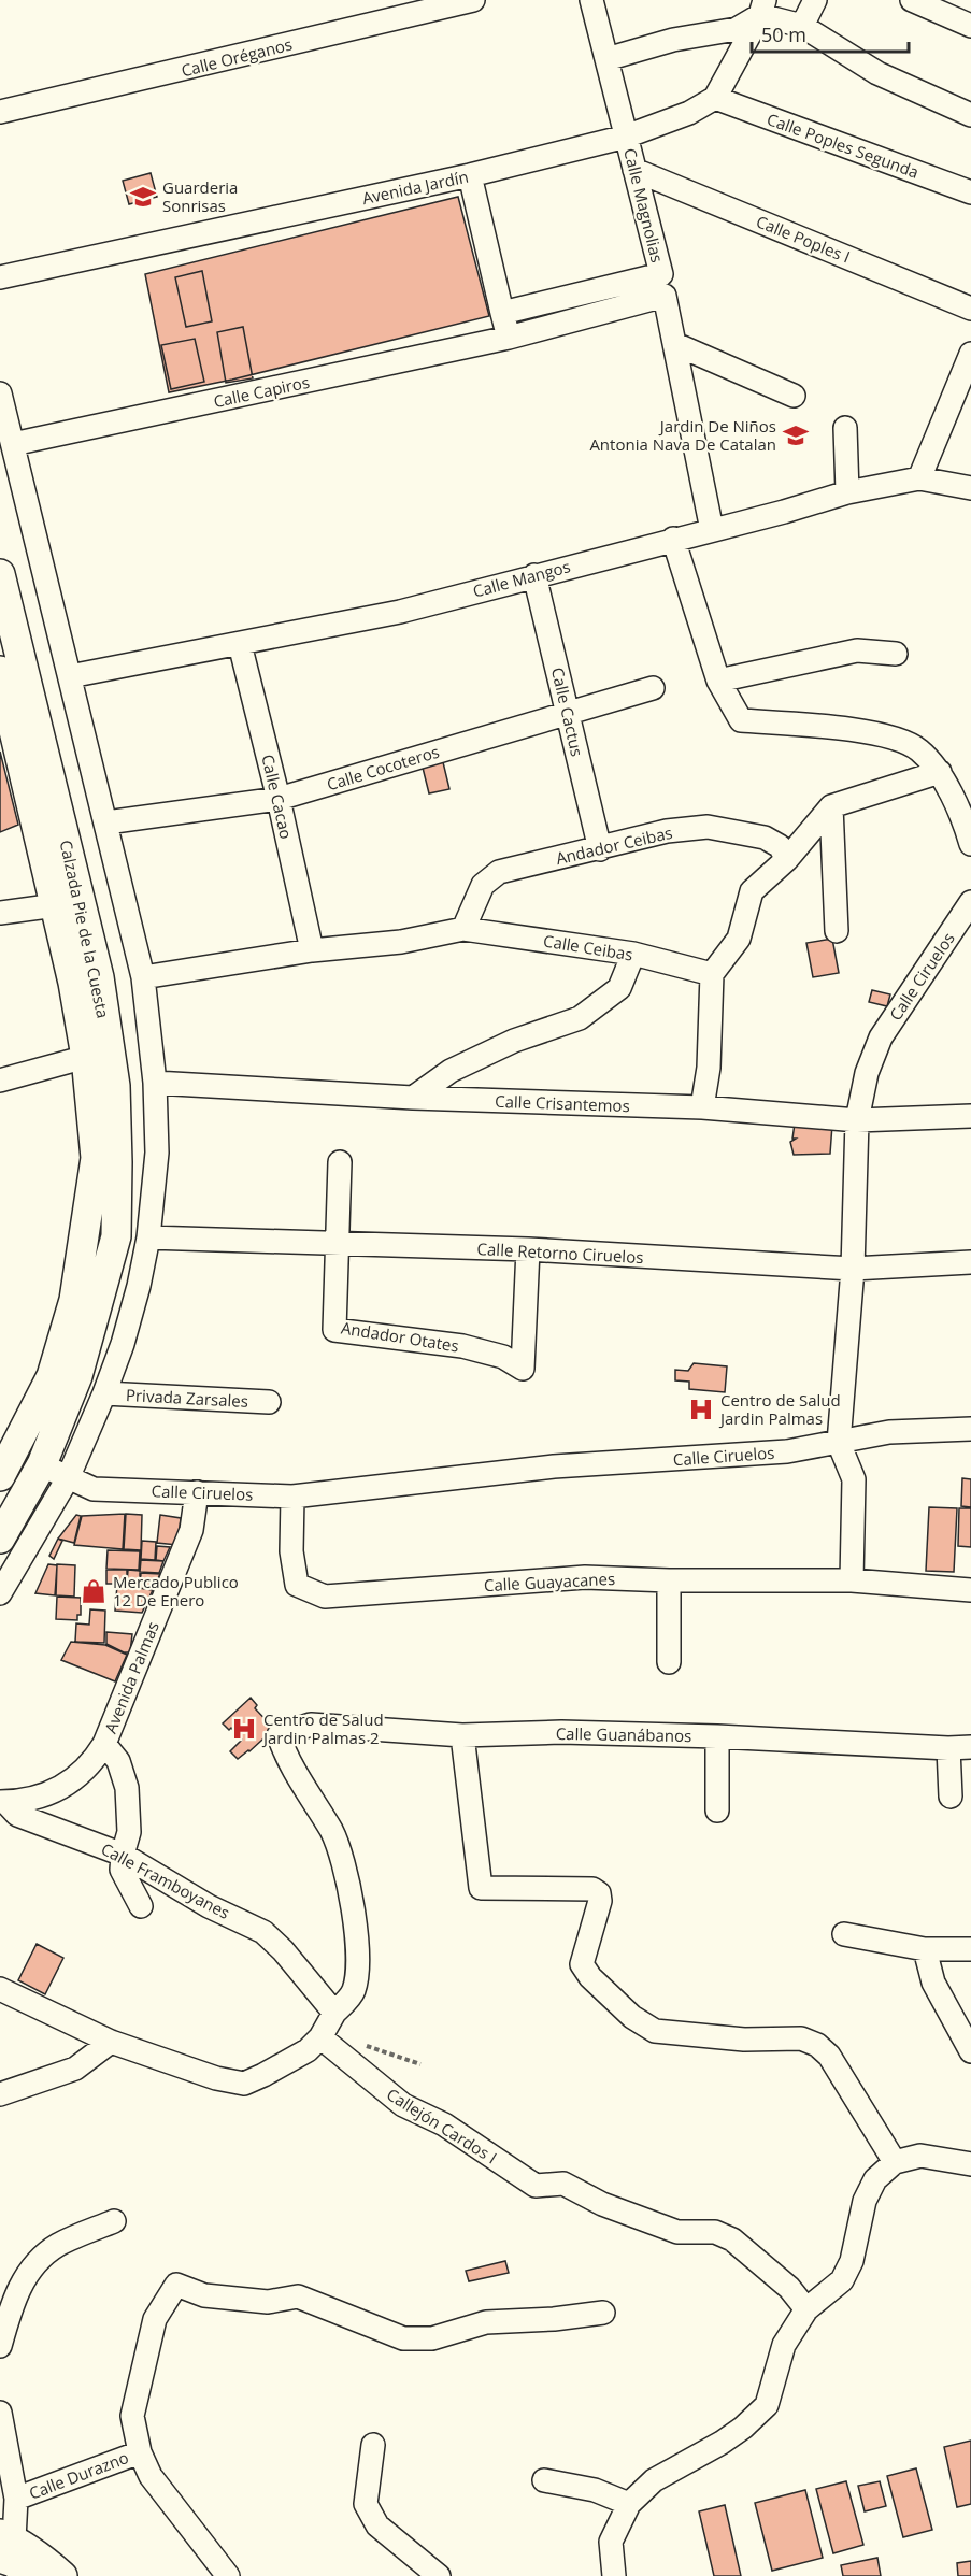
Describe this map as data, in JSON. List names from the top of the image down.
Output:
{
  "streets": {
    "main road": ["Calzada Pie de la Cuesta"],
    "street": [
      "Calle Oréganos",
      "Calle Poples Segunda",
      "Avenida Jardín",
      "Calle Magnolias",
      "Calle Poples I",
      "Calle Capiros",
      "Calle Mangos",
      "Calle Cactus",
      "Calle Cocoteros",
      "Calle Cacao",
      "Andador Ceibas",
      "Calle Ceibas",
      "Calle Ciruelos",
      "Calle Crisantemos",
      "Calle Retorno Ciruelos",
      "Andador Otates",
      "Privada Zarsales",
      "Calle Guayacanes",
      "Avenida Palmas",
      "Calle Guanábanos",
      "Calle Framboyanes",
      "Callejón Cardos I",
      "Calle Durazno"
    ]
  },
  "crossings": [
    ["Calle Poples Segunda", "Avenida Jardín"],
    ["Avenida Jardín", "Calle Magnolias"],
    ["Calle Magnolias", "Calle Poples I"],
    ["Calle Magnolias", "Calle Capiros"],
    ["Calle Magnolias", "Calle Mangos"],
    ["Calle Mangos", "Calle Cactus"],
    ["Calle Mangos", "Calle Cacao"],
    ["Calle Cactus", "Calle Cocoteros"],
    ["Calle Cactus", "Andador Ceibas"],
    ["Calle Cocoteros", "Calle Cacao"],
    ["Calle Cacao", "Calle Ceibas"],
    ["Andador Ceibas", "Calle Ceibas"],
    ["Calzada Pie de la Cuesta", "Calle Ciruelos"],
    ["Calle Ciruelos", "Calle Crisantemos"],
    ["Calle Ciruelos", "Calle Retorno Ciruelos"],
    ["Calle Ciruelos", "Calle Guayacanes"],
    ["Calle Ciruelos", "Avenida Palmas"],
    ["Calle Retorno Ciruelos", "Andador Otates"],
    ["Avenida Palmas", "Calle Framboyanes"],
    ["Calle Guanábanos", "Calle Framboyanes"]
  ],
  "places": {
    "school or university": ["Guarderia Sonrisas", "Jardin De Niños Antonia Nava De Catalan"],
    "hospital": ["Centro de Salud Jardin Palmas", "Centro de Salud Jardin Palmas 2"],
    "shop": ["Mercado Publico 12 De Enero"]
  },
  "scale_bar": "50 m"
}
